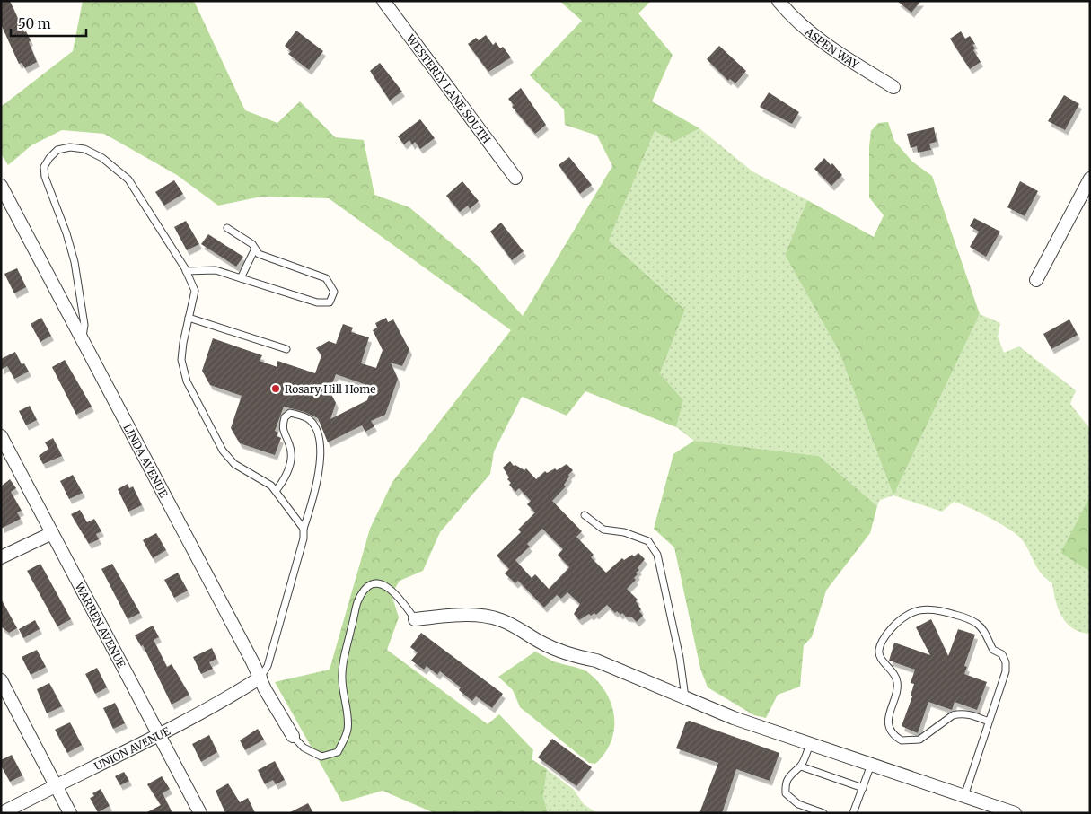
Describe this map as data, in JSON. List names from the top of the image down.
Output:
{
  "streets": {
    "street": [
      "ASPEN WAY",
      "WESTERLY LANE SOUTH",
      "LINDA AVENUE",
      "WARREN AVENUE",
      "UNION AVENUE"
    ]
  },
  "crossings": [
    ["LINDA AVENUE", "UNION AVENUE"],
    ["WARREN AVENUE", "UNION AVENUE"]
  ],
  "places": ["Rosary Hill Home"],
  "scale_bar": "50 m"
}
